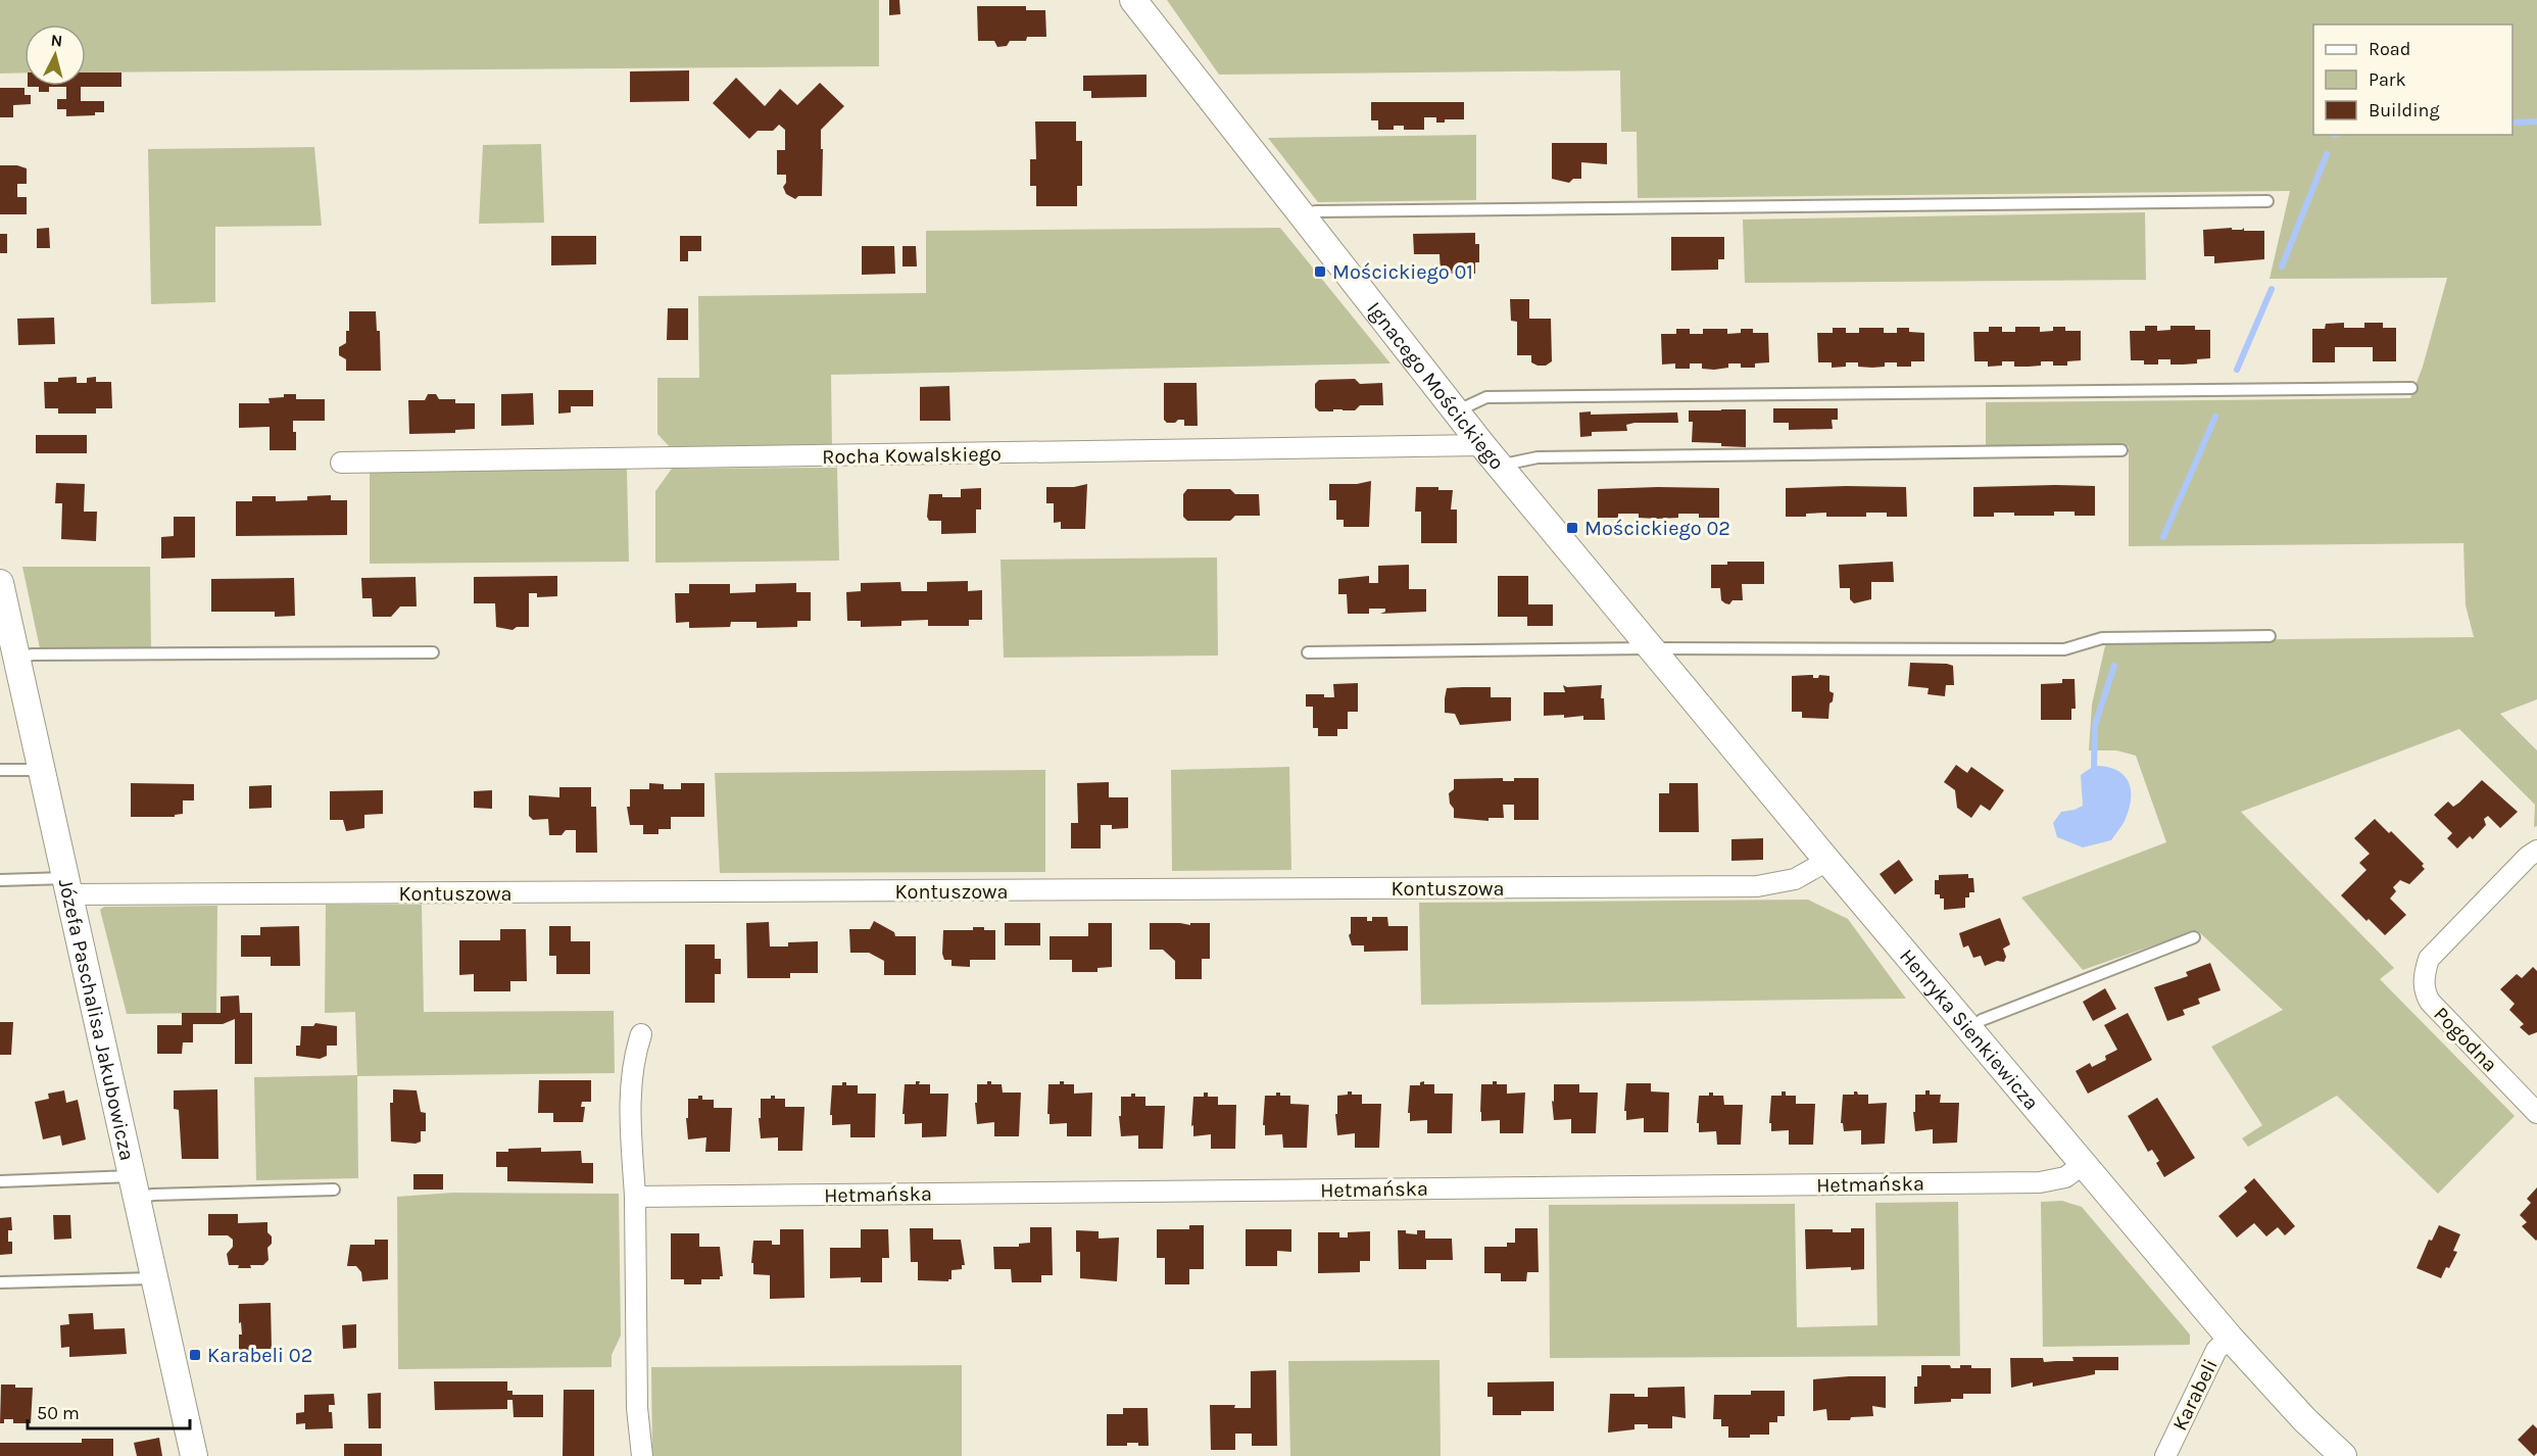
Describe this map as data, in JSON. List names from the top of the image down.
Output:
{
  "streets": {
    "street": [
      "Ignacego Mościckiego",
      "Rocha Kowalskiego",
      "Kontuszowa",
      "Józefa Paschalisa Jakubowicza",
      "Henryka Sienkiewicza",
      "Pogodna",
      "Hetmańska",
      "Karabeli"
    ]
  },
  "crossings": [
    ["Ignacego Mościckiego", "Rocha Kowalskiego"],
    ["Ignacego Mościckiego", "Henryka Sienkiewicza"],
    ["Kontuszowa", "Józefa Paschalisa Jakubowicza"],
    ["Kontuszowa", "Henryka Sienkiewicza"],
    ["Henryka Sienkiewicza", "Hetmańska"],
    ["Henryka Sienkiewicza", "Karabeli"]
  ],
  "places": {
    "transit": ["Mościckiego 01", "Mościckiego 02", "Karabeli 02"]
  },
  "legend": ["Road", "Park", "Building"],
  "scale_bar": "50 m",
  "north": "top"
}
